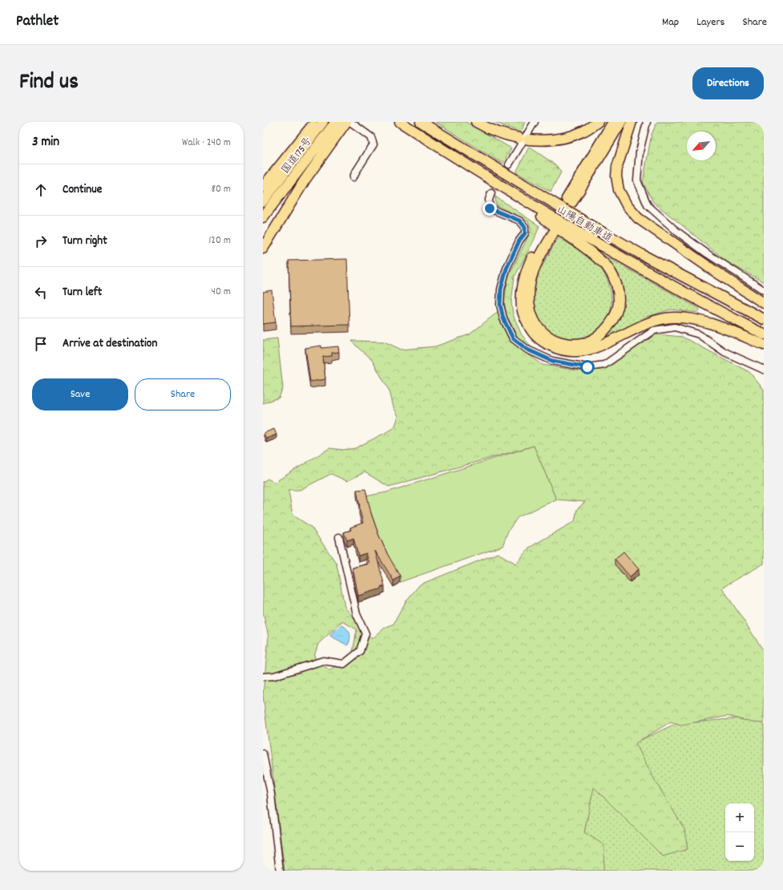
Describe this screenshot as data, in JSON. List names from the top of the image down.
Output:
{
  "streets": {
    "highway": ["国道175号", "山陽自動車道"]
  },
  "north": "bottom left",
  "page": {
    "header": "Pathlet",
    "nav": ["Map", "Layers", "Share"],
    "title": "Find us",
    "buttons": [
      "Directions",
      ["Save", "Share"]
    ],
    "heading": ["3 min", "Walk · 240 m"],
    "list": [
      ["Continue", "80 m"],
      ["Turn right", "120 m"],
      ["Turn left", "40 m"],
      "Arrive at destination"
    ],
    "map_buttons": ["+", "−"]
  }
}
